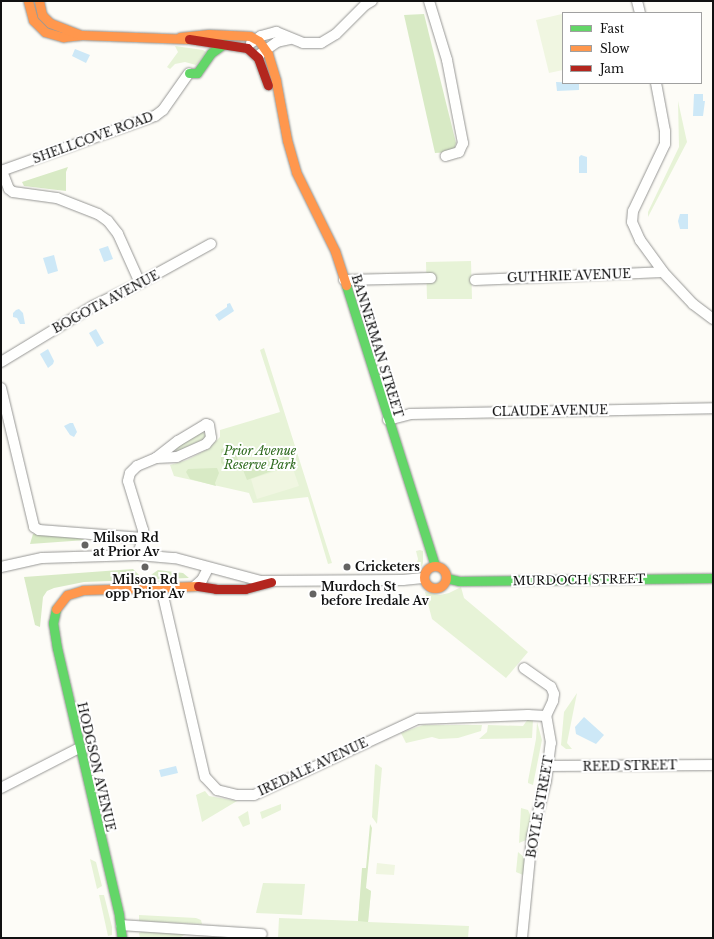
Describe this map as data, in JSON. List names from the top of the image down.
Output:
{
  "streets": {
    "main road": ["BANNERMAN STREET", "MURDOCH STREET", "HODGSON AVENUE"],
    "street": [
      "SHELLCOVE ROAD",
      "GUTHRIE AVENUE",
      "BOGOTA AVENUE",
      "CLAUDE AVENUE",
      "REED STREET",
      "IREDALE AVENUE",
      "BOYLE STREET"
    ]
  },
  "crossings": [
    ["BANNERMAN STREET", "CLAUDE AVENUE"],
    ["BANNERMAN STREET", "MURDOCH STREET"],
    ["REED STREET", "BOYLE STREET"],
    ["HODGSON AVENUE", "IREDALE AVENUE"],
    ["IREDALE AVENUE", "BOYLE STREET"]
  ],
  "parks": ["Prior Avenue Reserve Park"],
  "places": [
    "Milson Rd at Prior Av",
    "Milson Rd opp Prior Av",
    "Cricketers",
    "Murdoch St before Iredale Av"
  ],
  "legend": ["Fast", "Slow", "Jam"]
}
